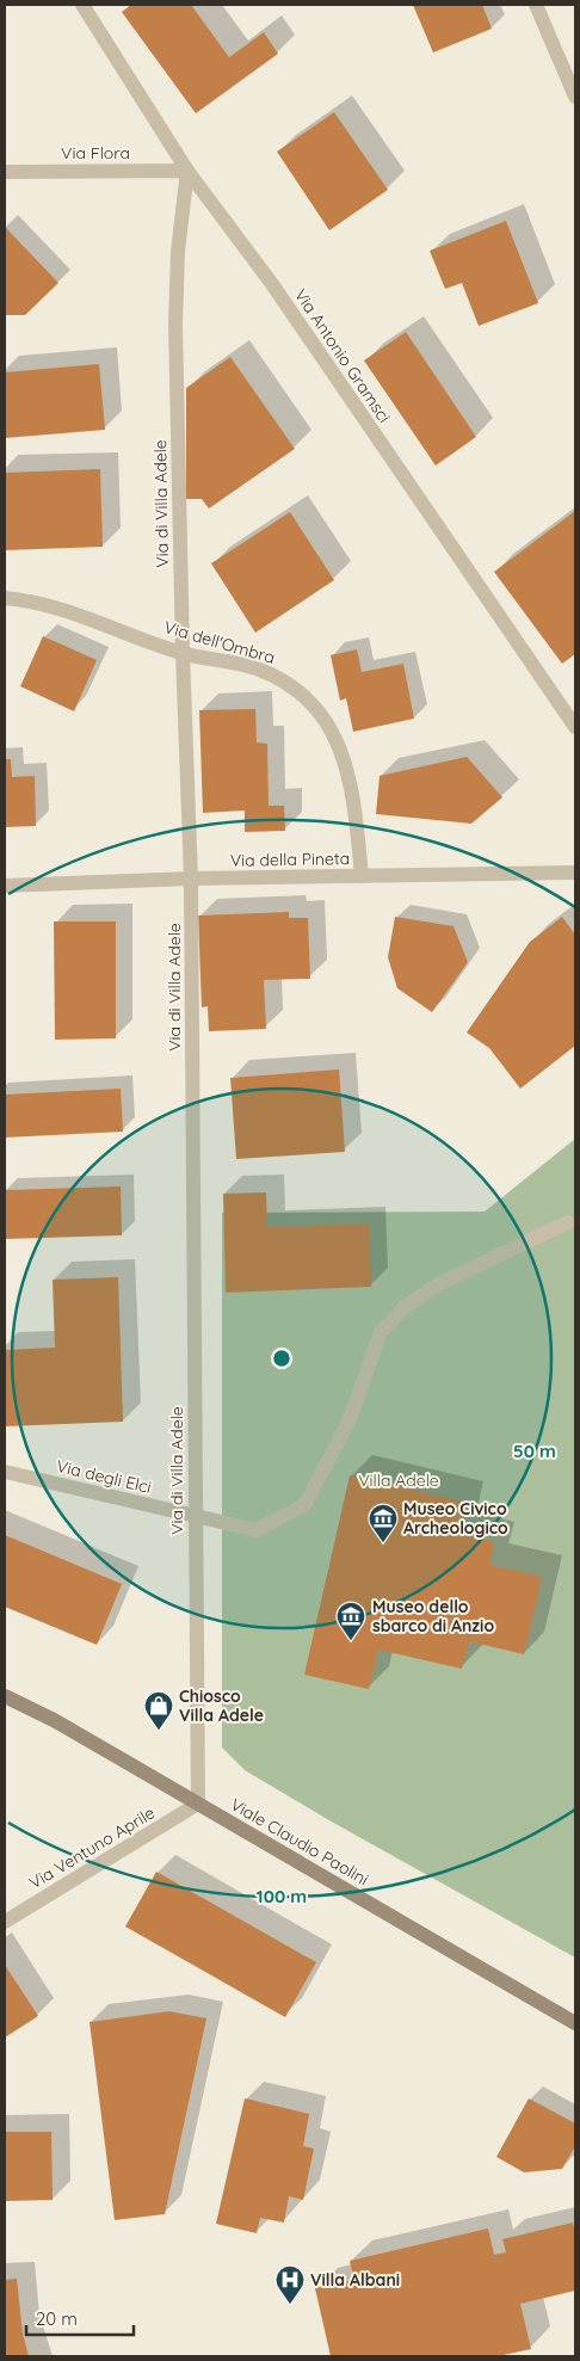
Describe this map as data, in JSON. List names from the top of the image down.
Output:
{
  "streets": {
    "street": [
      "Via Flora",
      "Via Antonio Gramsci",
      "Via di Villa Adele",
      "Via dell'Ombra",
      "Via della Pineta",
      "Via degli Elci",
      "Viale Claudio Paolini",
      "Via Ventuno Aprile"
    ]
  },
  "crossings": [
    ["Via Flora", "Via Antonio Gramsci"],
    ["Via Flora", "Via di Villa Adele"],
    ["Via Antonio Gramsci", "Via di Villa Adele"],
    ["Via di Villa Adele", "Via dell'Ombra"],
    ["Via di Villa Adele", "Via della Pineta"],
    ["Via di Villa Adele", "Via degli Elci"],
    ["Via di Villa Adele", "Viale Claudio Paolini"],
    ["Via di Villa Adele", "Via Ventuno Aprile"],
    ["Via dell'Ombra", "Via della Pineta"],
    ["Viale Claudio Paolini", "Via Ventuno Aprile"]
  ],
  "parks": ["Villa Adele"],
  "places": {
    "museum": ["Museo Civico Archeologico", "Museo dello sbarco di Anzio"],
    "shop": ["Chiosco Villa Adele"],
    "hospital": ["Villa Albani"]
  },
  "scale_bar": "20 m",
  "rings": ["50 m", "100 m"]
}
